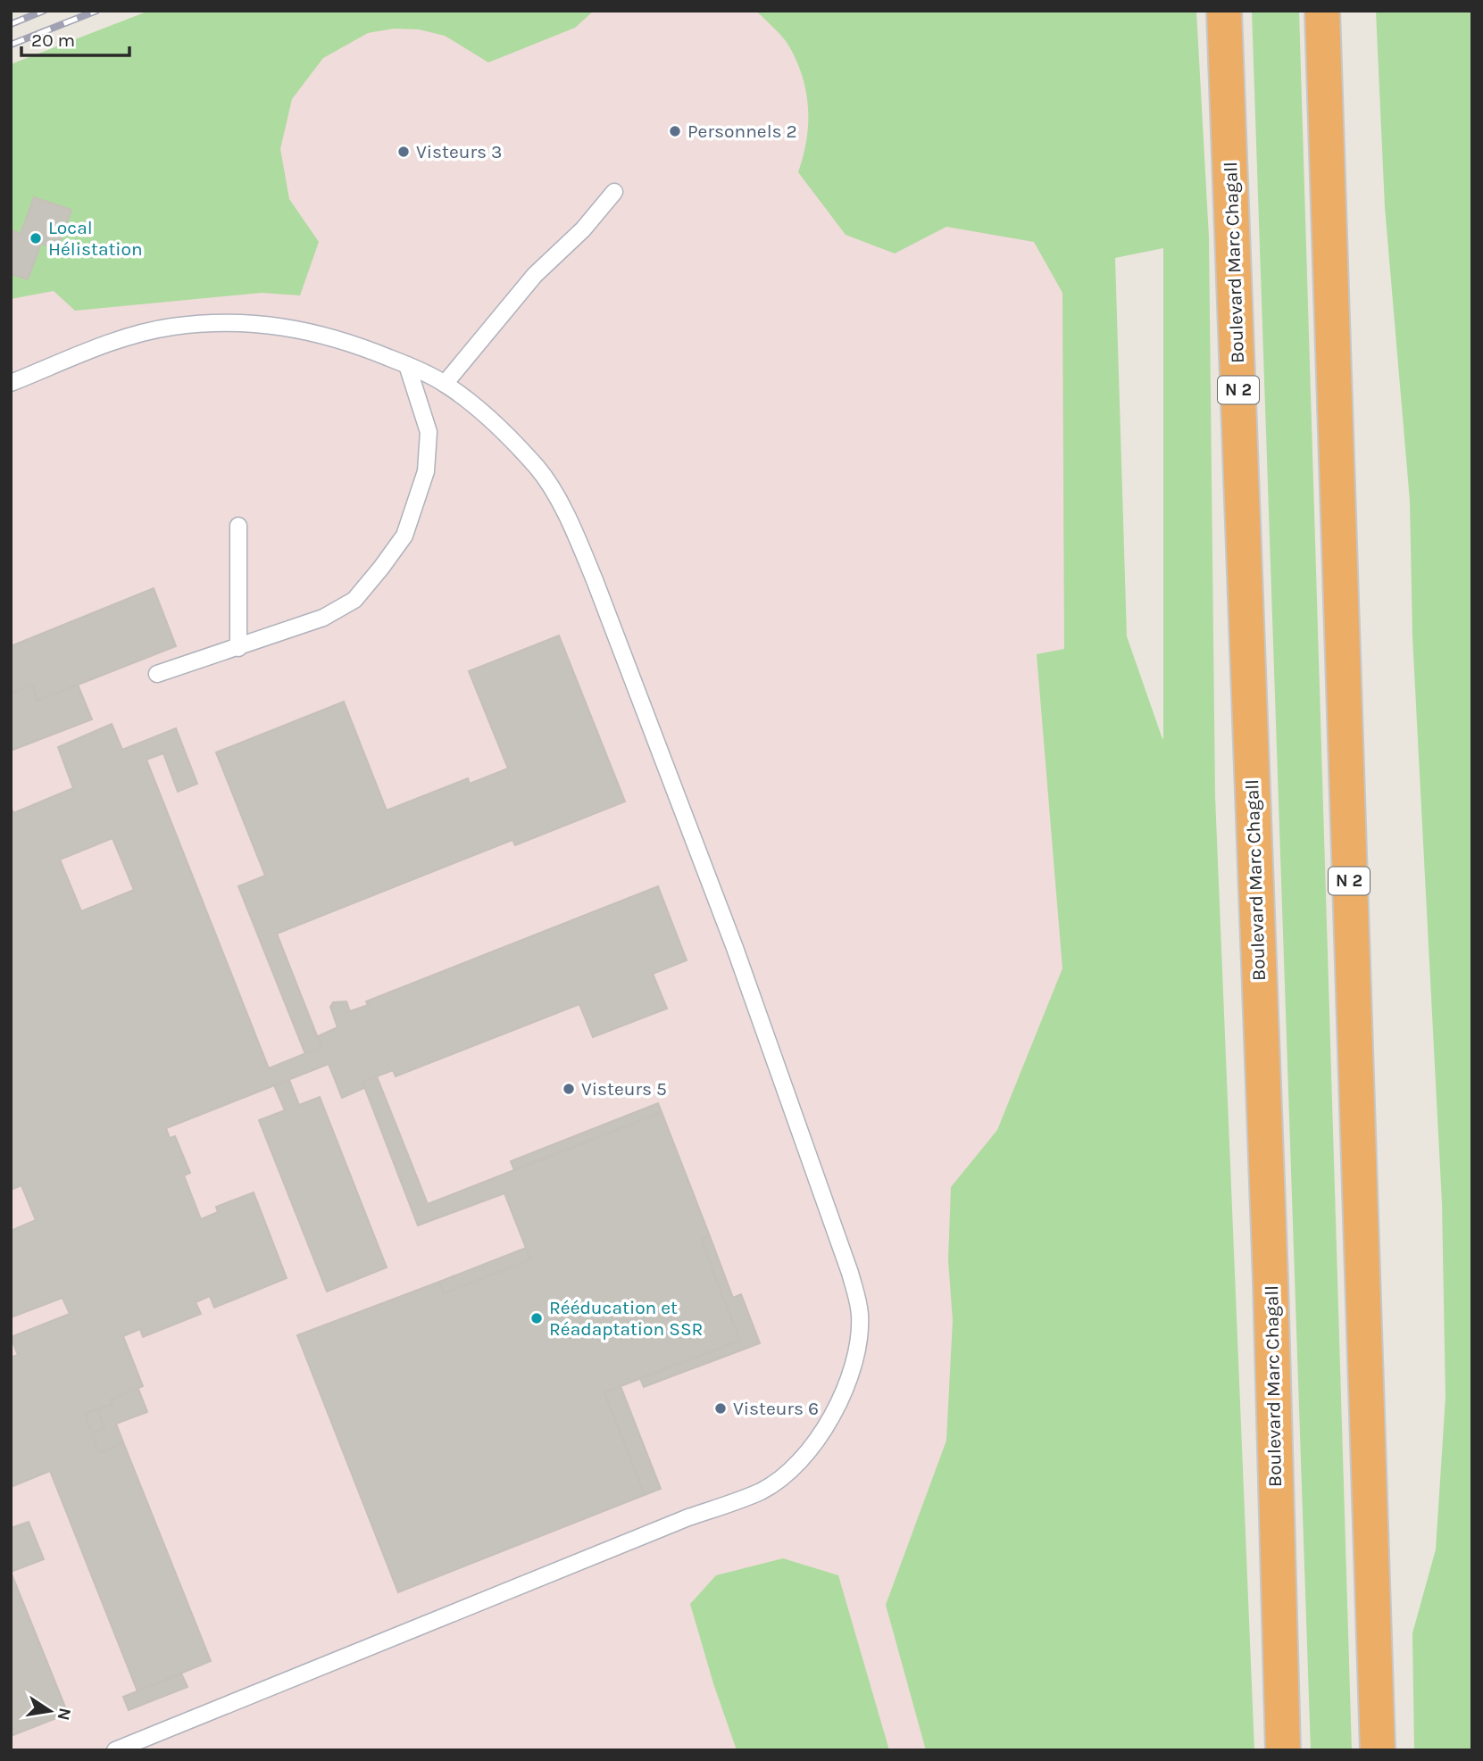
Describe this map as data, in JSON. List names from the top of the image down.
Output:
{
  "streets": {
    "highway": ["Boulevard Marc Chagall", "N 2"]
  },
  "places": [
    "Personnels 2",
    "Visteurs 3",
    "Local Hélistation",
    "Visteurs 5",
    "Rééducation et Réadaptation SSR",
    "Visteurs 6"
  ],
  "scale_bar": "20 m",
  "north": "right"
}
